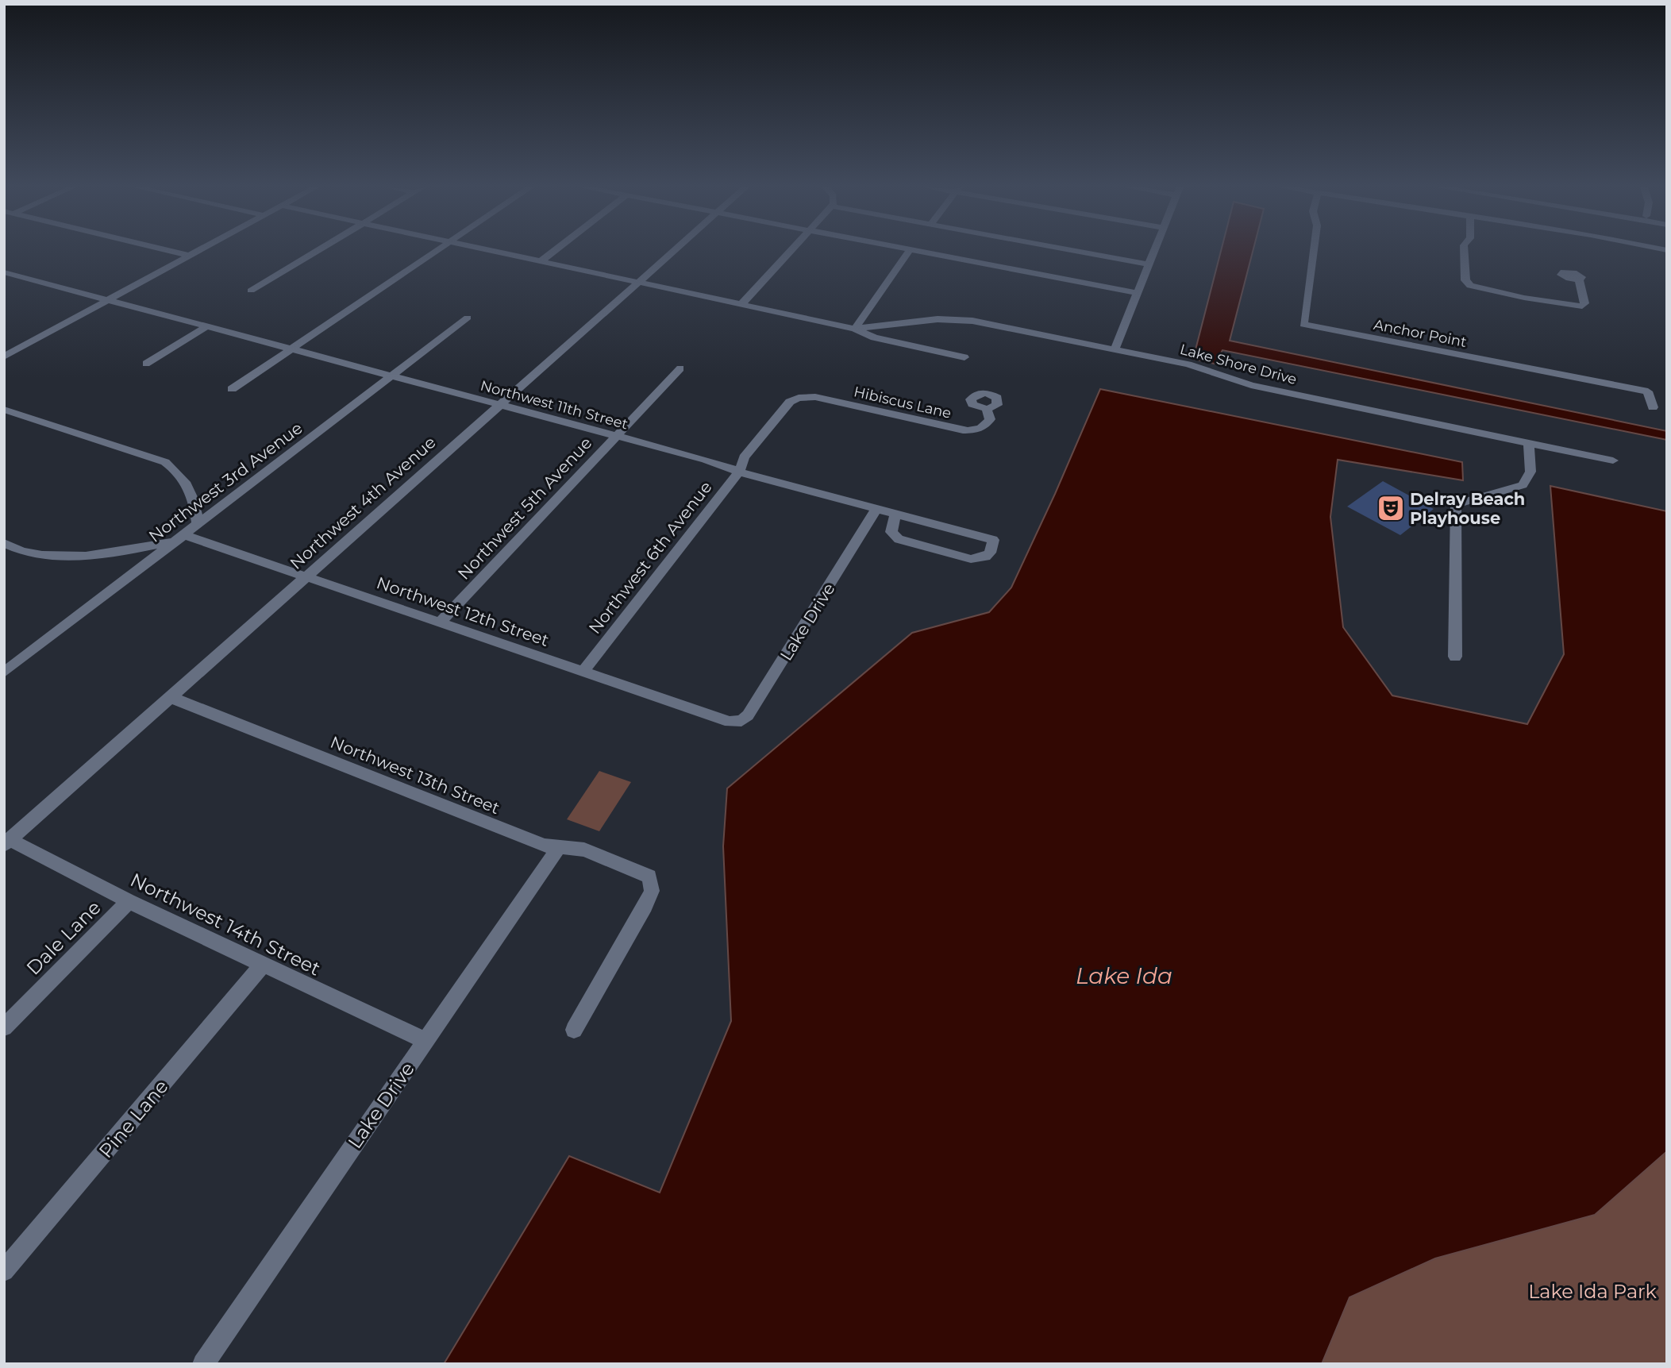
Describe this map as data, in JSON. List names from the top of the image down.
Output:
{
  "streets": {
    "street": [
      "Anchor Point",
      "Lake Shore Drive",
      "Hibiscus Lane",
      "Northwest 11th Street",
      "Northwest 3rd Avenue",
      "Northwest 4th Avenue",
      "Northwest 5th Avenue",
      "Northwest 6th Avenue",
      "Northwest 12th Street",
      "Lake Drive",
      "Northwest 13th Street",
      "Northwest 14th Street",
      "Dale Lane",
      "Pine Lane"
    ]
  },
  "crossings": [
    ["Hibiscus Lane", "Northwest 6th Avenue"],
    ["Northwest 11th Street", "Northwest 3rd Avenue"],
    ["Northwest 11th Street", "Northwest 4th Avenue"],
    ["Northwest 11th Street", "Northwest 5th Avenue"],
    ["Northwest 11th Street", "Northwest 6th Avenue"],
    ["Northwest 11th Street", "Lake Drive"],
    ["Northwest 3rd Avenue", "Northwest 12th Street"],
    ["Northwest 4th Avenue", "Northwest 12th Street"],
    ["Northwest 4th Avenue", "Northwest 13th Street"],
    ["Northwest 4th Avenue", "Northwest 14th Street"],
    ["Northwest 5th Avenue", "Northwest 12th Street"],
    ["Northwest 6th Avenue", "Northwest 12th Street"],
    ["Northwest 12th Street", "Lake Drive"],
    ["Lake Drive", "Northwest 13th Street"],
    ["Lake Drive", "Northwest 14th Street"],
    ["Northwest 14th Street", "Dale Lane"],
    ["Northwest 14th Street", "Pine Lane"]
  ],
  "water": ["Lake Ida"],
  "parks": ["Lake Ida Park"],
  "places": {
    "theatre": ["Delray Beach Playhouse"]
  }
}
